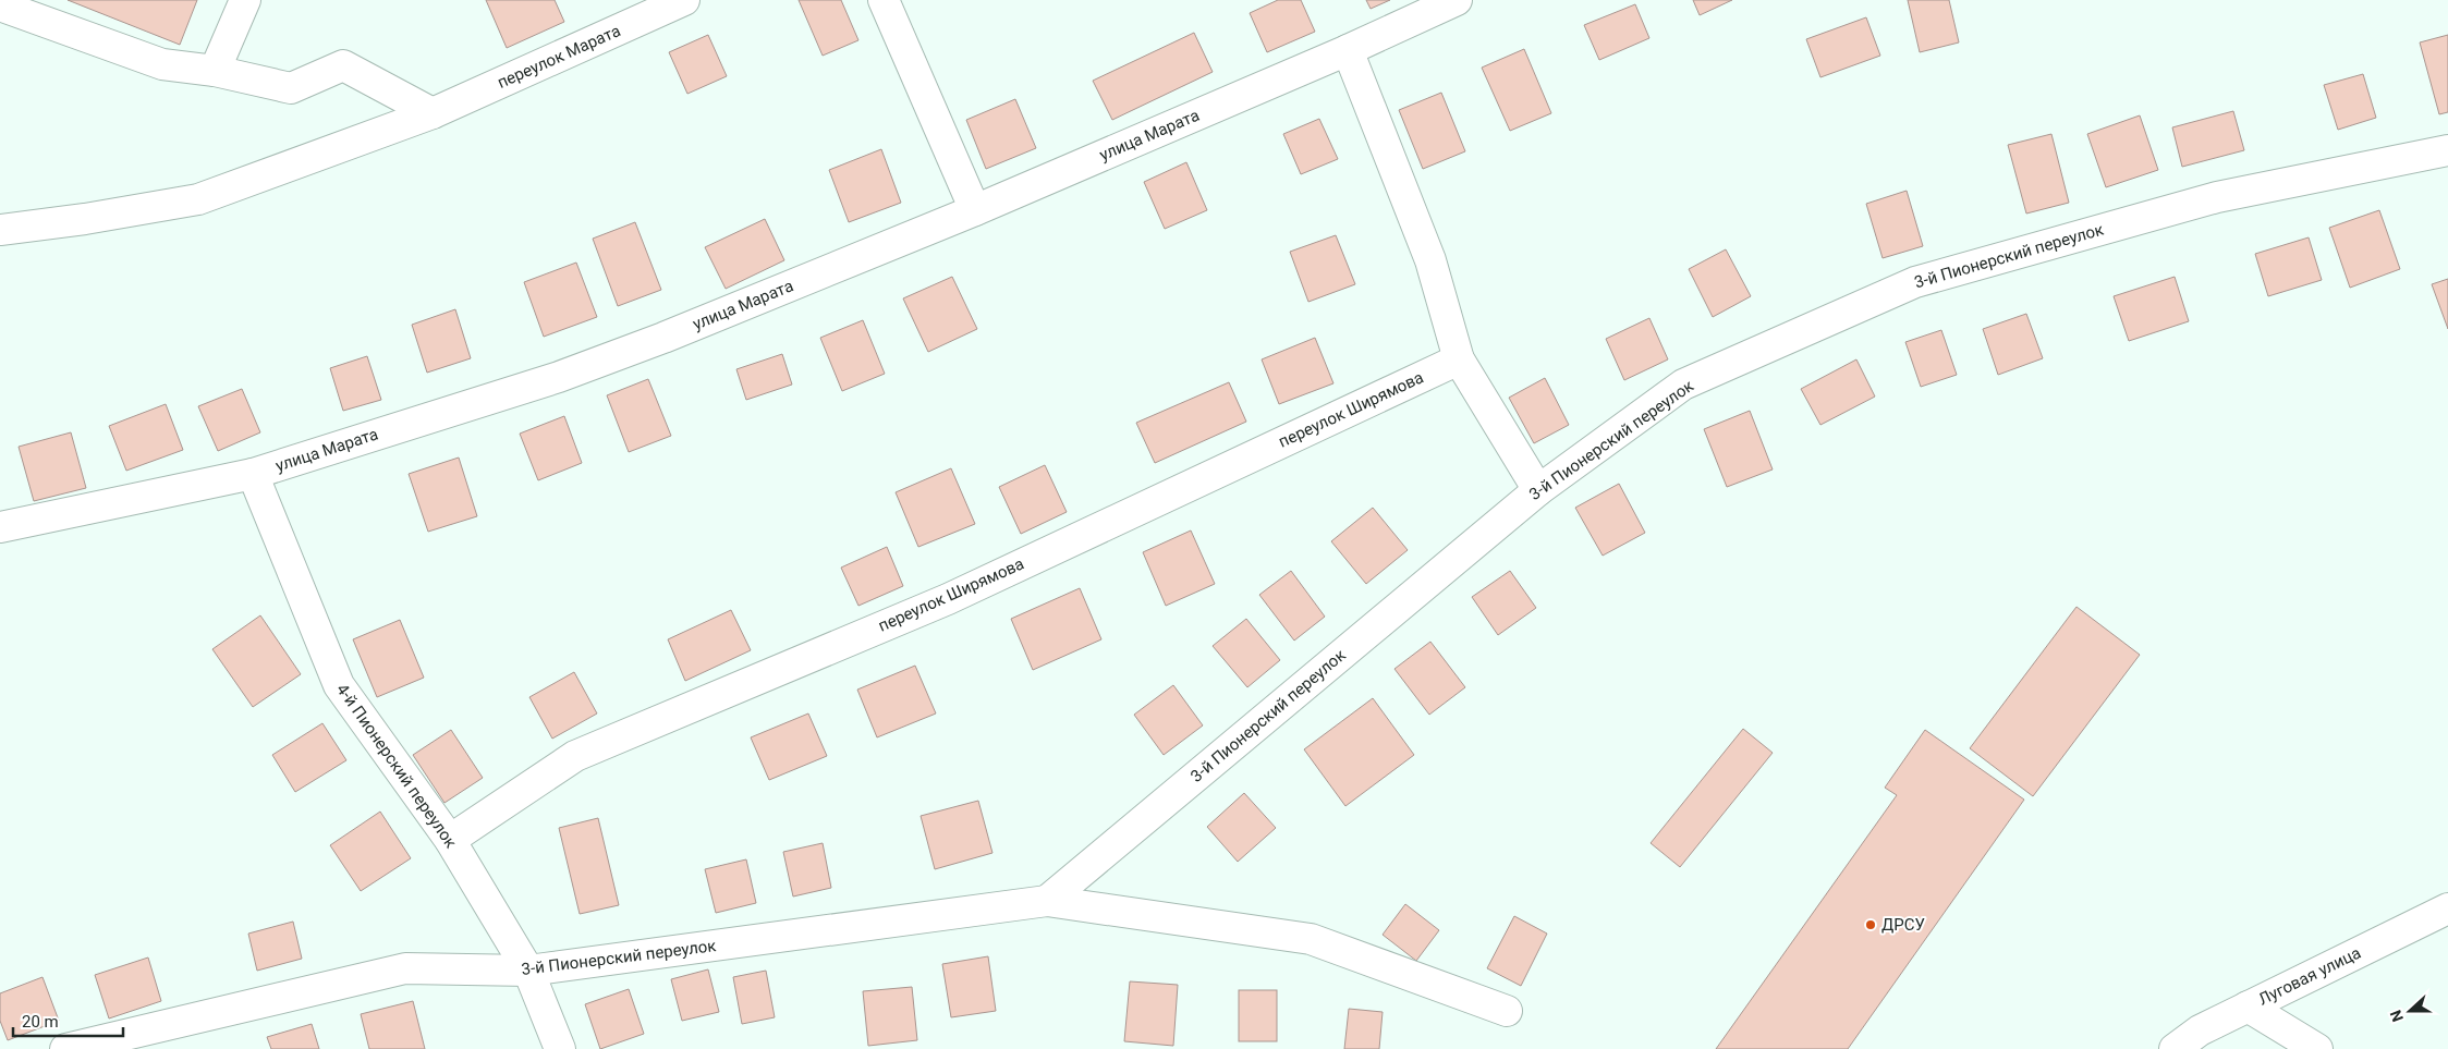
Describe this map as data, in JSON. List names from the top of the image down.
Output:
{
  "streets": {
    "street": [
      "переулок Марата",
      "улица Марата",
      "3-й Пионерский переулок",
      "переулок Ширямова",
      "4-й Пионерский переулок",
      "Луговая улица"
    ]
  },
  "crossings": [
    ["улица Марата", "4-й Пионерский переулок"],
    ["3-й Пионерский переулок", "4-й Пионерский переулок"],
    ["переулок Ширямова", "4-й Пионерский переулок"]
  ],
  "places": ["ДРСУ"],
  "scale_bar": "20 m",
  "north": "left"
}
